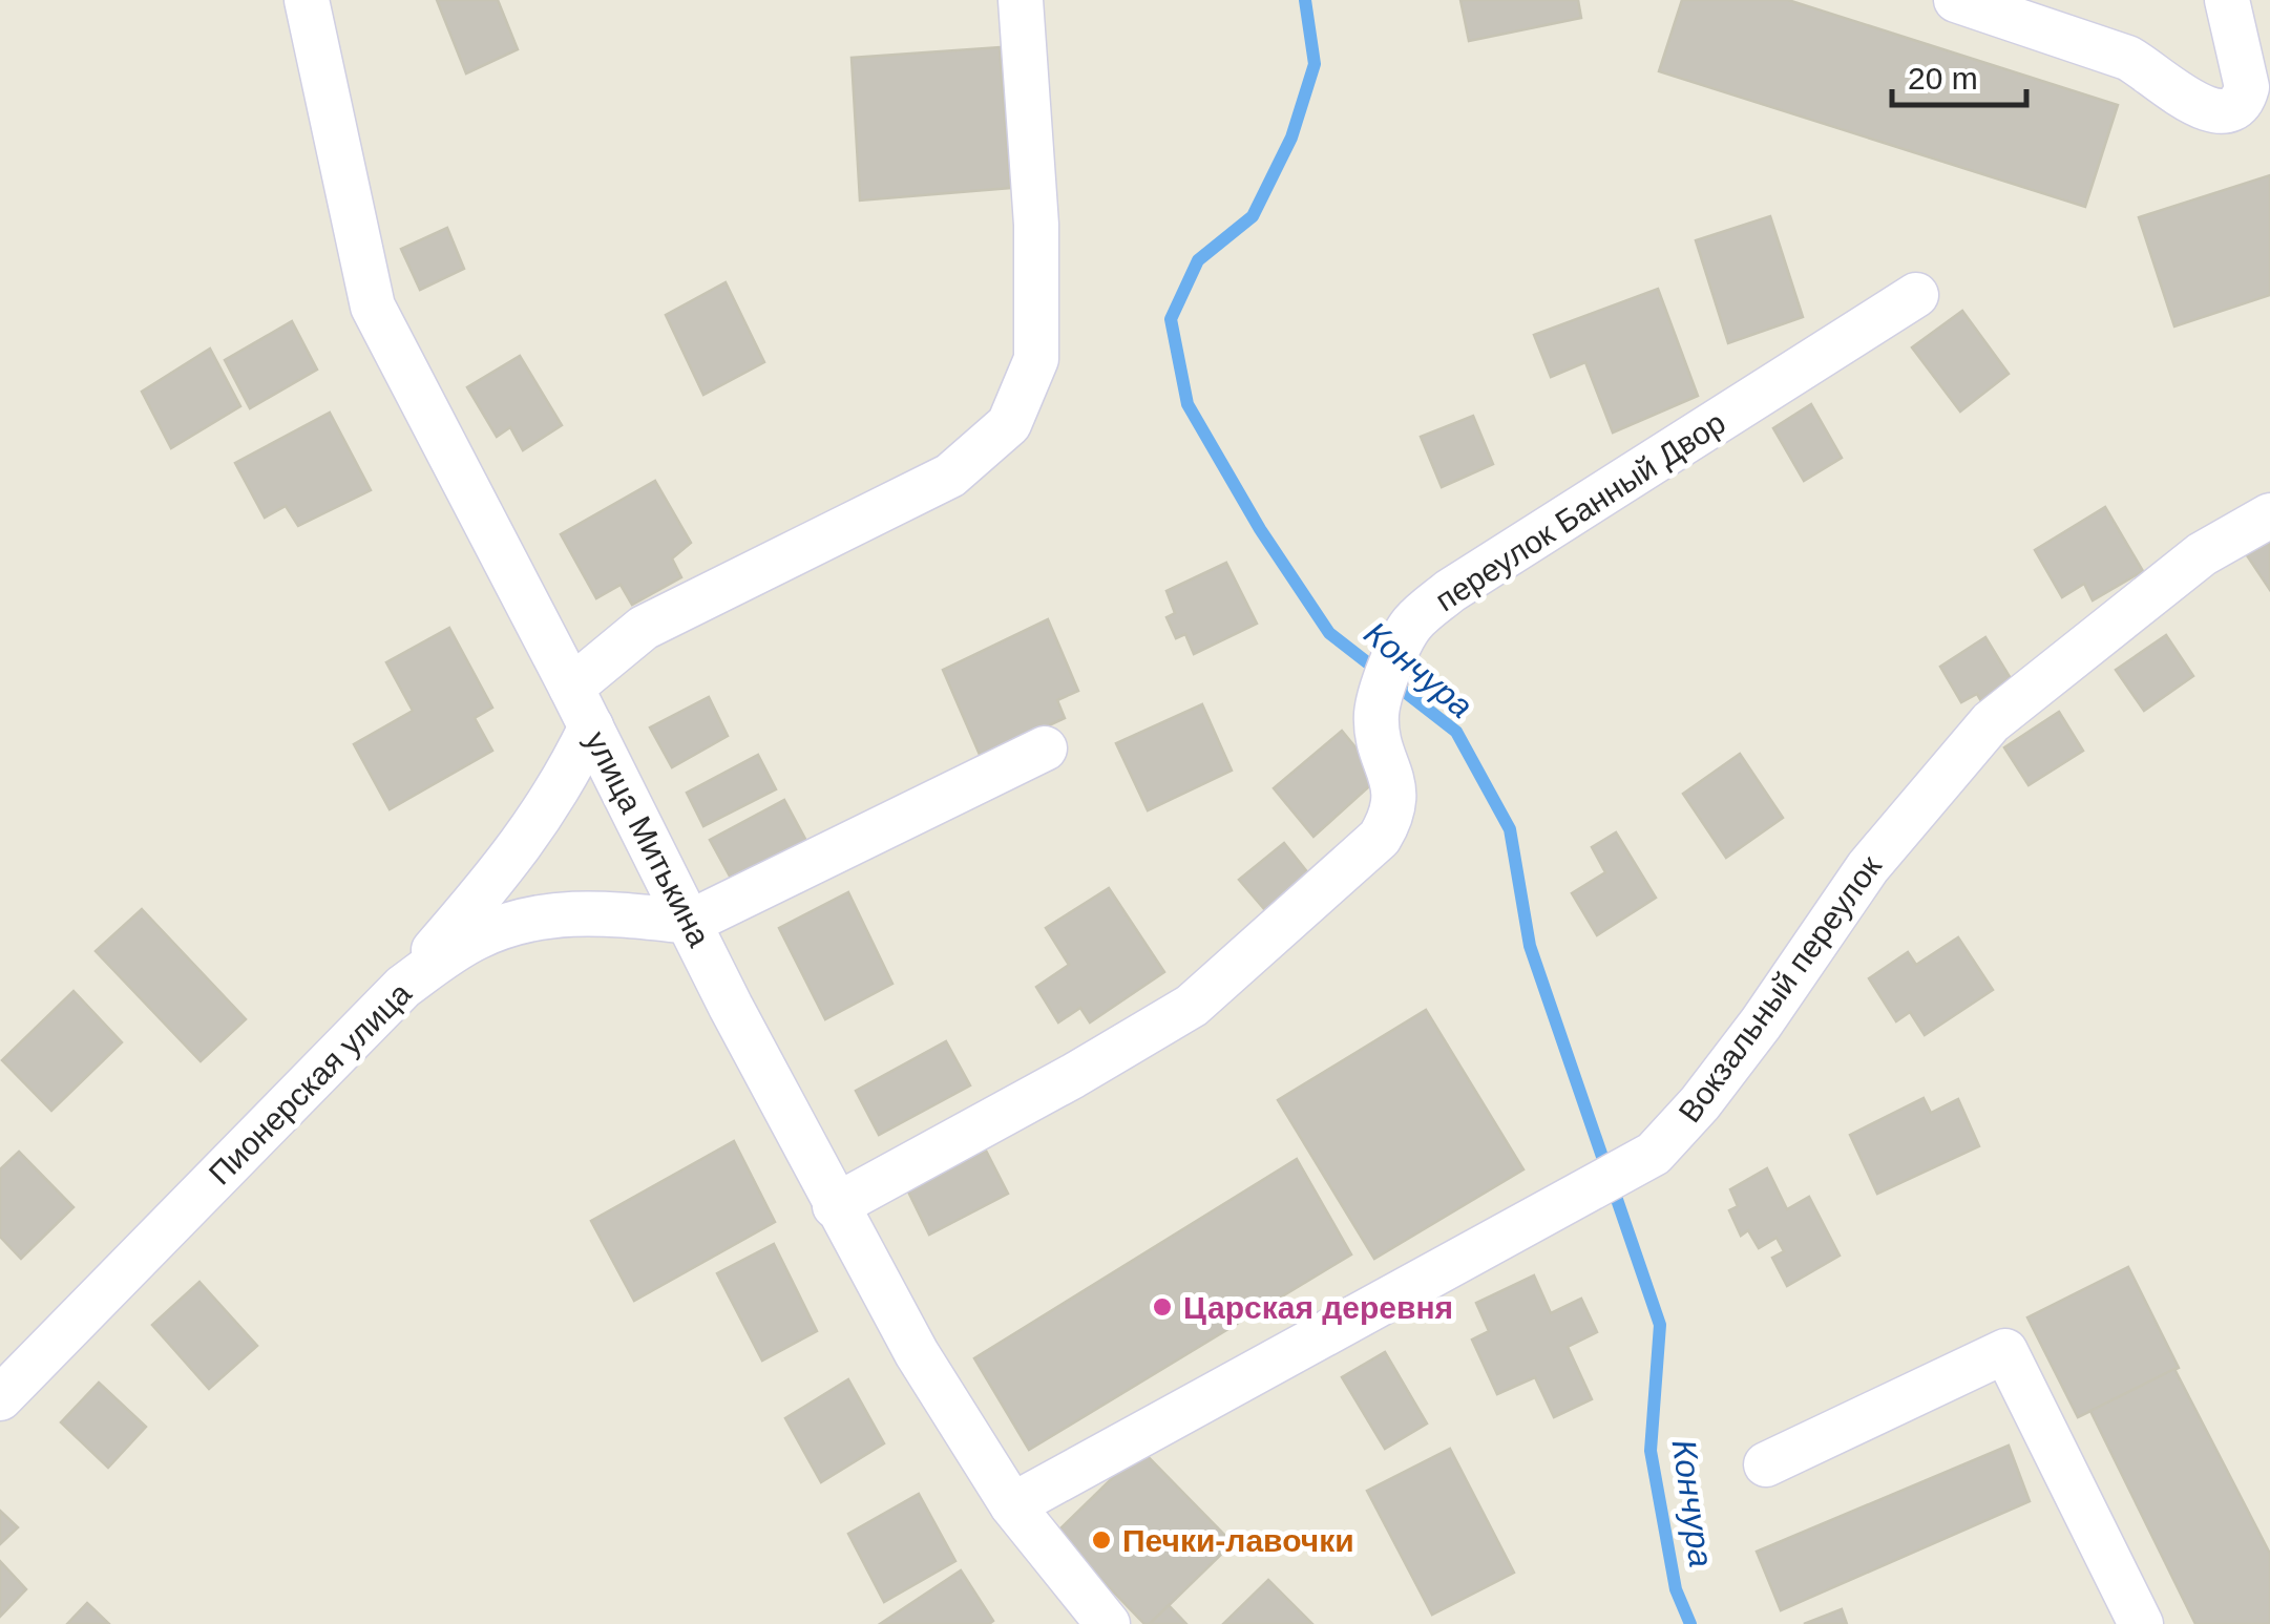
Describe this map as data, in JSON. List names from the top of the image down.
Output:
{
  "streets": {
    "street": [
      "переулок Банный Двор",
      "улица Митькина",
      "Вокзальный переулок",
      "Пионерская улица"
    ]
  },
  "crossings": [
    ["переулок Банный Двор", "улица Митькина"],
    ["улица Митькина", "Вокзальный переулок"],
    ["улица Митькина", "Пионерская улица"]
  ],
  "water": ["Кончура"],
  "places": ["Царская деревня", "Печки-лавочки"],
  "scale_bar": "20 m"
}
